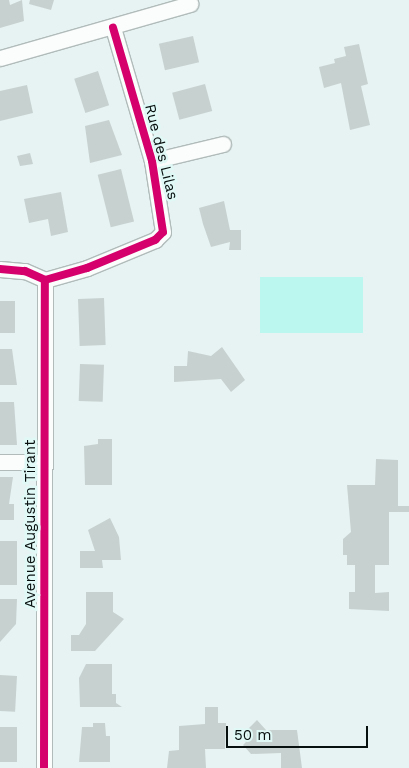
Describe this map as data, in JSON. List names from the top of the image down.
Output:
{
  "streets": {
    "street": ["Rue des Lilas", "Avenue Augustin Tirant"]
  },
  "crossings": [
    ["Rue des Lilas", "Avenue Augustin Tirant"]
  ],
  "scale_bar": "50 m"
}
